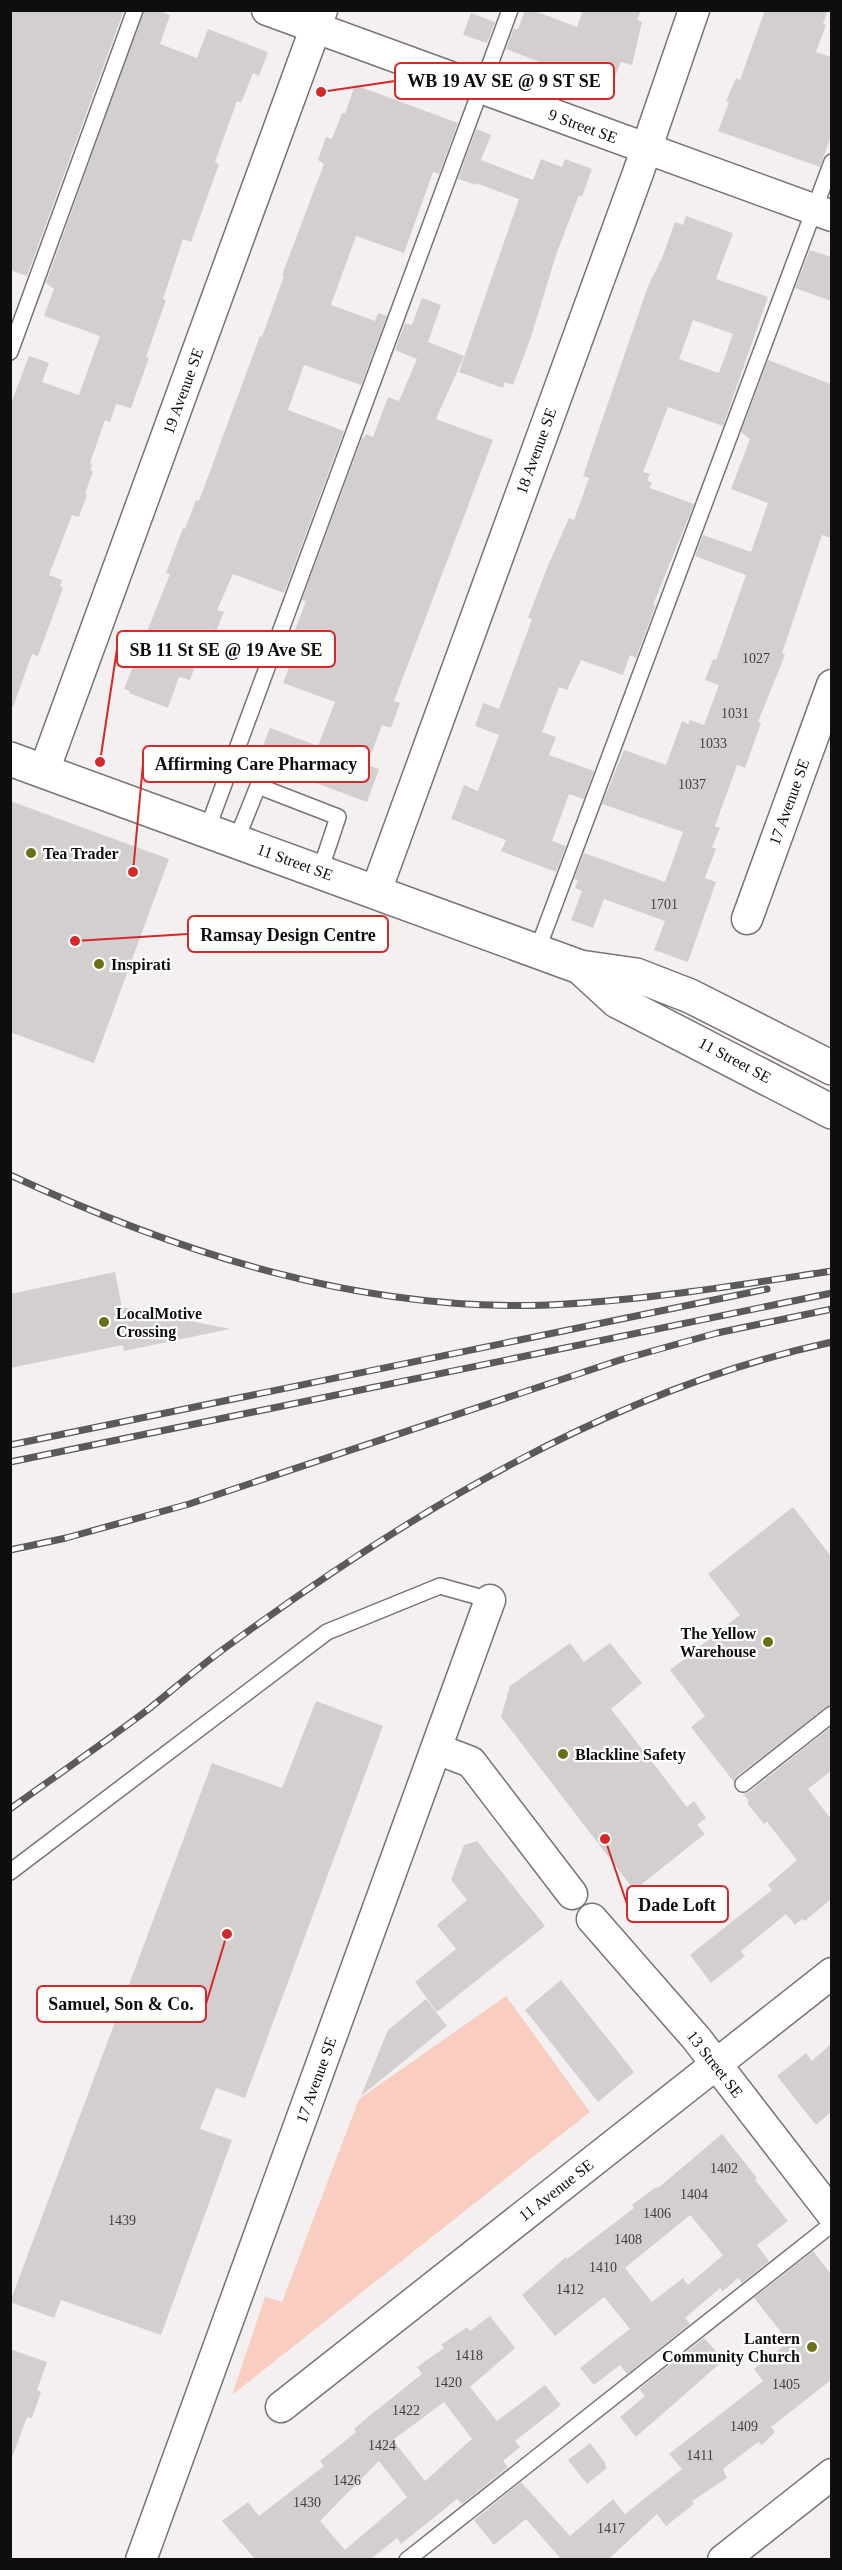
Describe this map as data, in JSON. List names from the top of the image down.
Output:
{
  "streets": {
    "street": [
      "9 Street SE",
      "19 Avenue SE",
      "18 Avenue SE",
      "17 Avenue SE",
      "11 Street SE",
      "13 Street SE",
      "11 Avenue SE"
    ]
  },
  "crossings": [
    ["9 Street SE", "19 Avenue SE"],
    ["9 Street SE", "18 Avenue SE"],
    ["19 Avenue SE", "11 Street SE"],
    ["18 Avenue SE", "11 Street SE"],
    ["13 Street SE", "11 Avenue SE"]
  ],
  "places": [
    "WB 19 AV SE @ 9 ST SE",
    "SB 11 St SE @ 19 Ave SE",
    "Tea Trader",
    "Affirming Care Pharmacy",
    "Ramsay Design Centre",
    "Inspirati",
    "LocalMotive Crossing",
    "The Yellow Warehouse",
    "Blackline Safety",
    "Dade Loft",
    "Samuel, Son & Co.",
    "Lantern Community Church"
  ],
  "house_numbers": [
    "1027",
    "1031",
    "1033",
    "1037",
    "1701",
    "1402",
    "1404",
    "1406",
    "1439",
    "1408",
    "1410",
    "1412",
    "1418",
    "1420",
    "1405",
    "1422",
    "1409",
    "1424",
    "1411",
    "1426",
    "1430",
    "1417"
  ]
}
